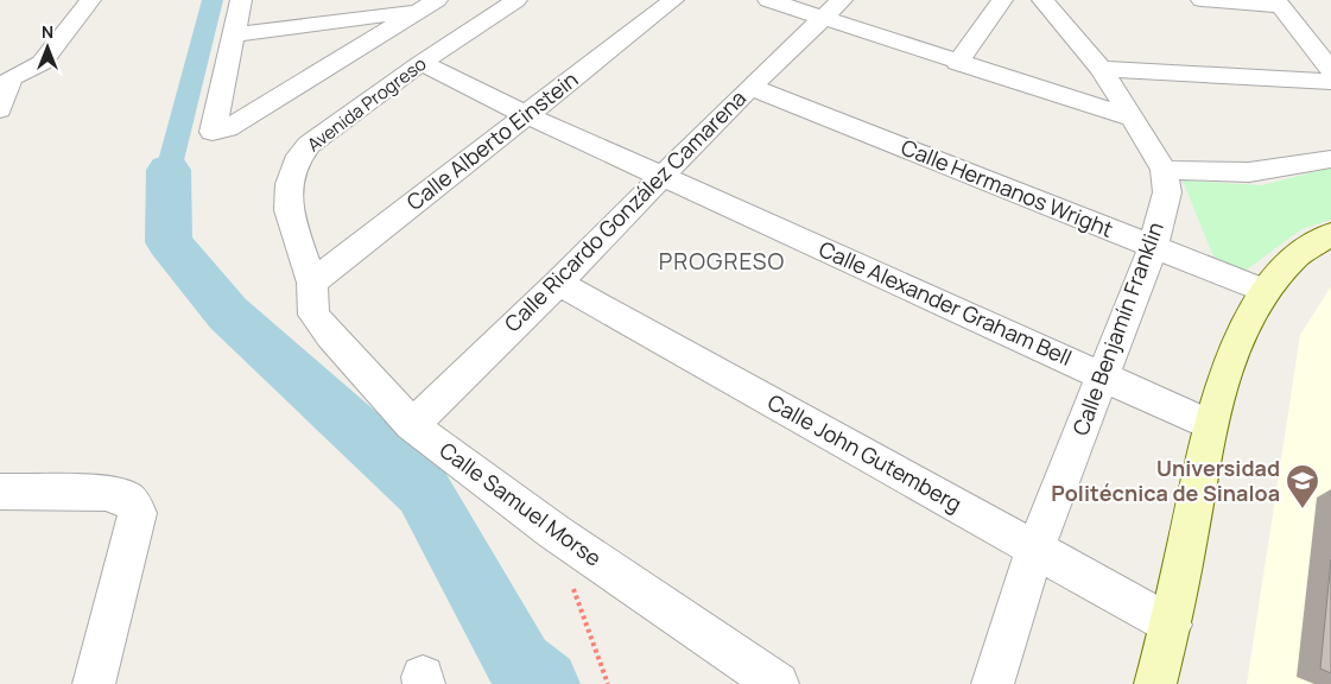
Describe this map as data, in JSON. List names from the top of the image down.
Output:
{
  "streets": {
    "street": [
      "Avenida Progreso",
      "Calle Alberto Einstein",
      "Calle Hermanos Wright",
      "Calle Ricardo González Camarena",
      "Calle Alexander Graham Bell",
      "Calle Benjamín Franklin",
      "Calle John Gutemberg",
      "Calle Samuel Morse"
    ]
  },
  "crossings": [
    ["Avenida Progreso", "Calle Alberto Einstein"],
    ["Avenida Progreso", "Calle Alexander Graham Bell"],
    ["Avenida Progreso", "Calle Samuel Morse"],
    ["Calle Alberto Einstein", "Calle Alexander Graham Bell"],
    ["Calle Alberto Einstein", "Calle Samuel Morse"],
    ["Calle Hermanos Wright", "Calle Ricardo González Camarena"],
    ["Calle Hermanos Wright", "Calle Benjamín Franklin"],
    ["Calle Ricardo González Camarena", "Calle Alexander Graham Bell"],
    ["Calle Ricardo González Camarena", "Calle John Gutemberg"],
    ["Calle Ricardo González Camarena", "Calle Samuel Morse"],
    ["Calle Alexander Graham Bell", "Calle Benjamín Franklin"],
    ["Calle Benjamín Franklin", "Calle John Gutemberg"]
  ],
  "districts": ["PROGRESO"],
  "places": {
    "school or university": ["Universidad Politécnica de Sinaloa"]
  },
  "north": "top"
}
